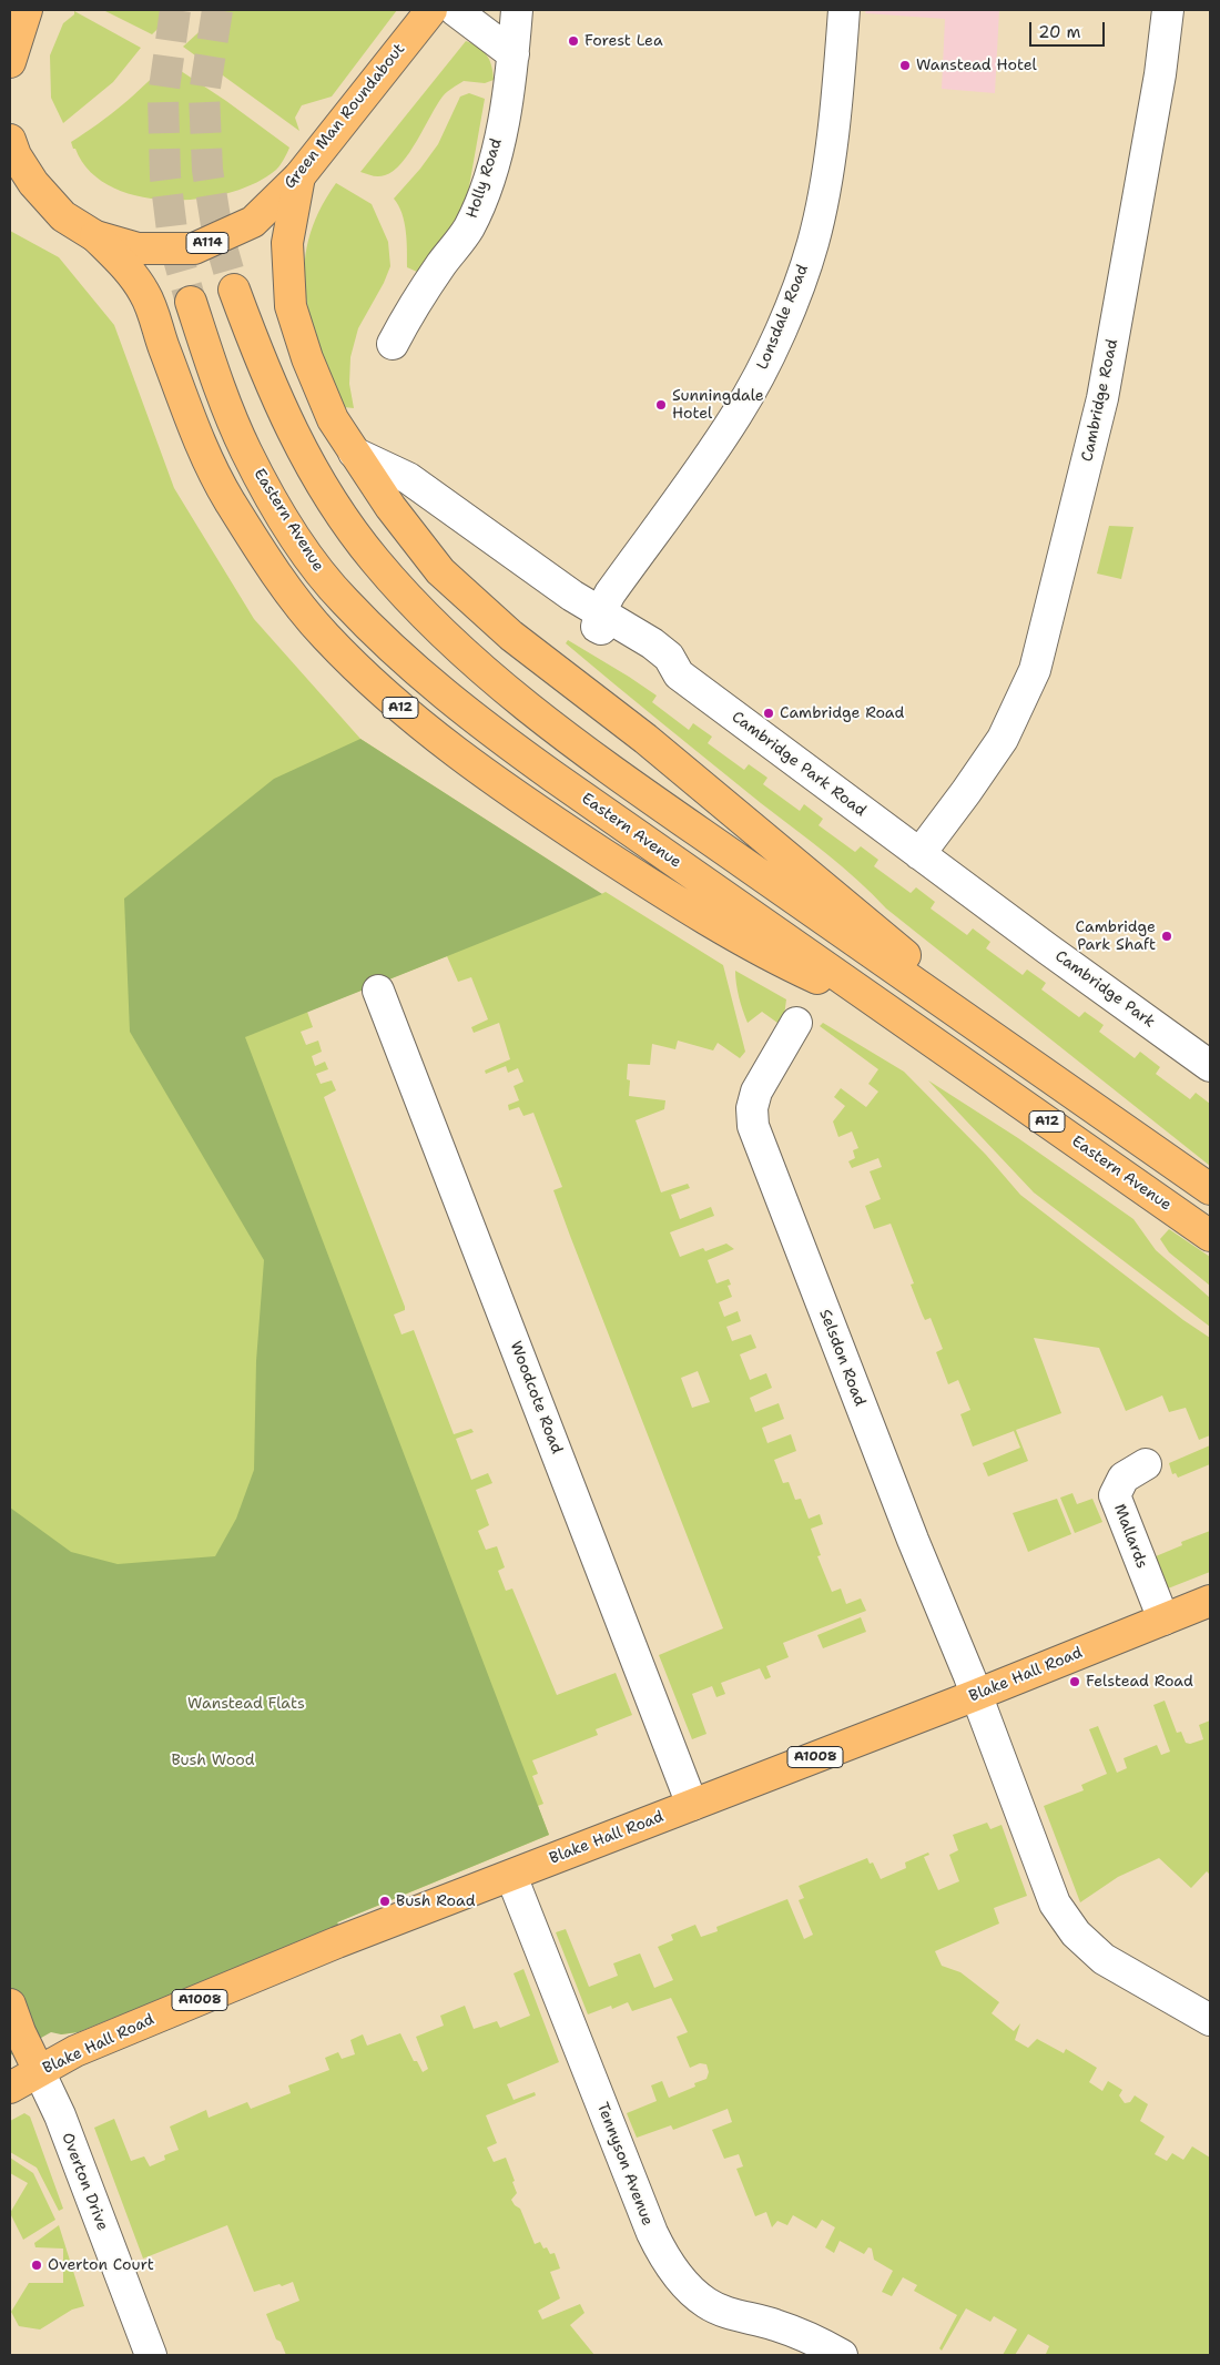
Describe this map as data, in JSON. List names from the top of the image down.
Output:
{
  "streets": {
    "main road": [
      "Green Man Roundabout",
      "A114",
      "Eastern Avenue",
      "A12",
      "Blake Hall Road",
      "A1008"
    ],
    "street": [
      "Holly Road",
      "Lonsdale Road",
      "Cambridge Road",
      "Cambridge Park Road",
      "Cambridge Park",
      "Selsdon Road",
      "Woodcote Road",
      "Mallards",
      "Tennyson Avenue",
      "Overton Drive"
    ]
  },
  "crossings": [
    ["Green Man Roundabout", "A12"],
    ["Lonsdale Road", "Cambridge Park Road"],
    ["Cambridge Road", "Cambridge Park Road"],
    ["Cambridge Road", "Cambridge Park"],
    ["Eastern Avenue", "A12"],
    ["Cambridge Park Road", "Cambridge Park"],
    ["Selsdon Road", "Blake Hall Road"],
    ["Woodcote Road", "Blake Hall Road"],
    ["Mallards", "Blake Hall Road"],
    ["Blake Hall Road", "Tennyson Avenue"],
    ["Blake Hall Road", "Overton Drive"]
  ],
  "parks": ["Wanstead Flats", "Bush Wood"],
  "places": [
    "Forest Lea",
    "Wanstead Hotel",
    "Sunningdale Hotel",
    "Cambridge Road",
    "Cambridge Park Shaft",
    "Felstead Road",
    "Bush Road",
    "Overton Court"
  ],
  "scale_bar": "20 m"
}
